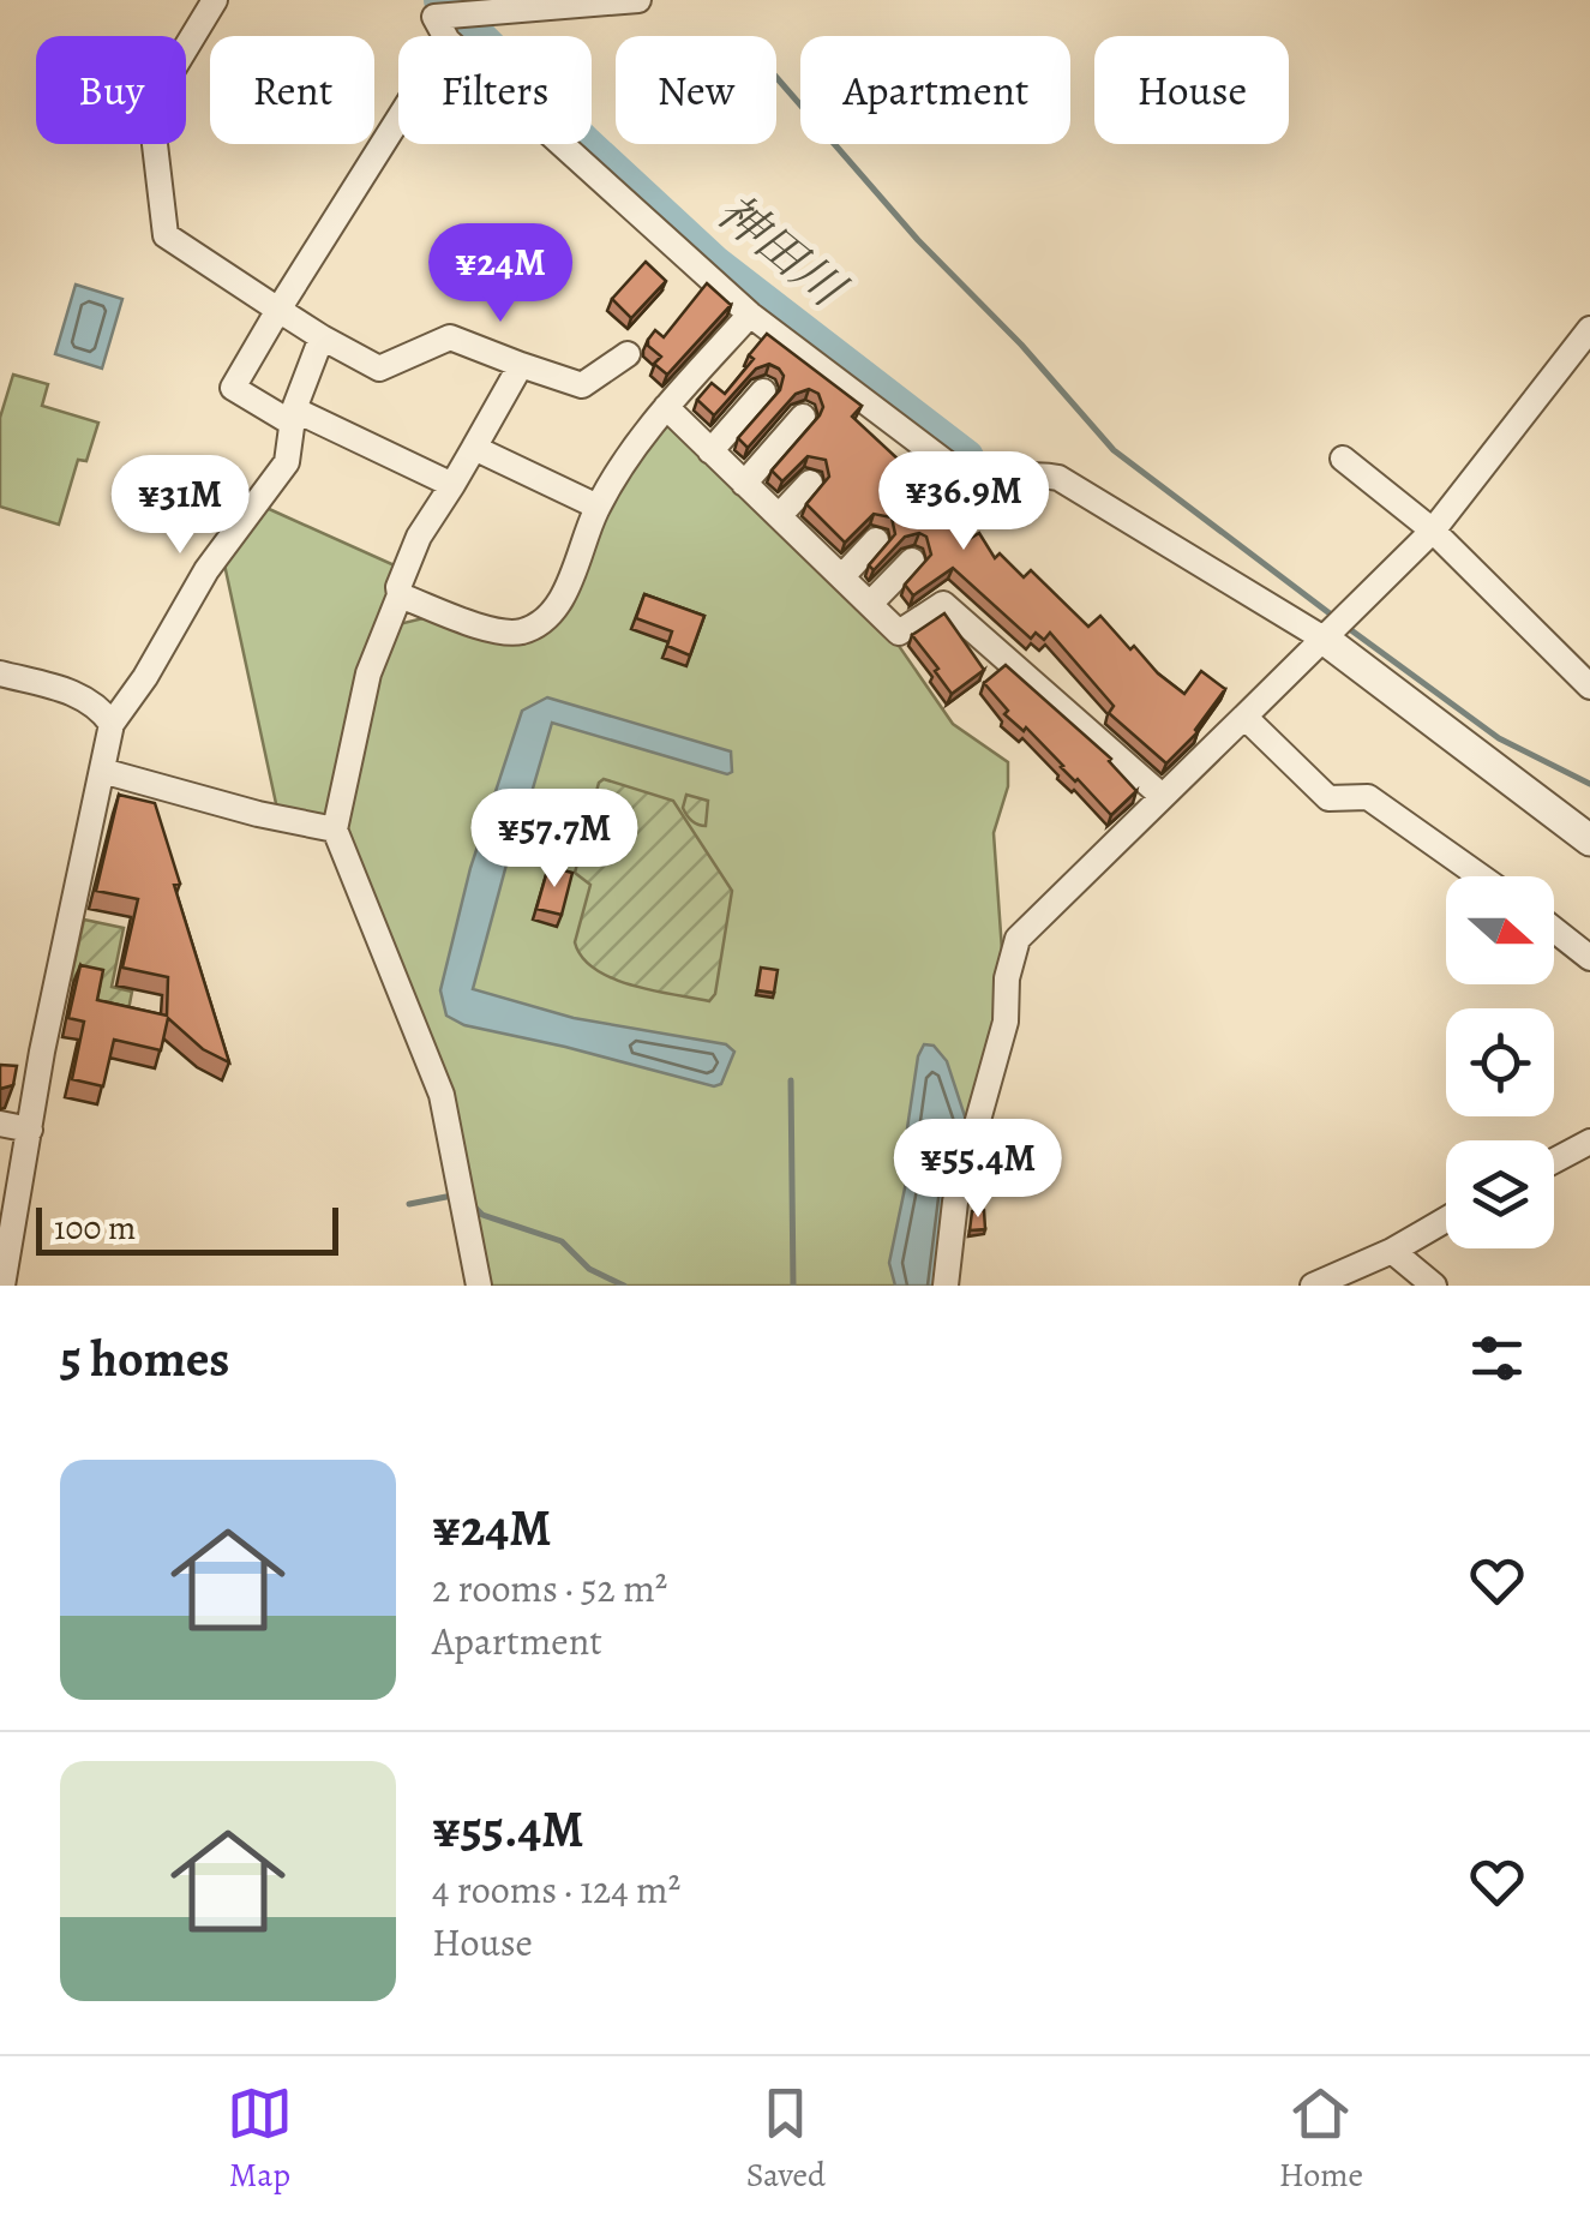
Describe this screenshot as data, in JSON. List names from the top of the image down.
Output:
{
  "water": ["神田川"],
  "scale_bar": "100 m",
  "north": "right",
  "page": {
    "chip": [
      "Buy",
      "Rent",
      "Filters",
      "New",
      "Apartment",
      "House"
    ],
    "price": [
      "¥24M",
      "¥36.9M",
      "¥31M",
      "¥57.7M",
      "¥55.4M"
    ],
    "scale": "100 m",
    "heading": "5 homes",
    "list": [
      {
        "name": "¥24M",
        "note": "2 rooms · 52 m² · Apartment"
      },
      {
        "name": "¥55.4M",
        "note": "4 rooms · 124 m² · House"
      }
    ],
    "tabs": ["Map", "Saved", "Home"]
  }
}
